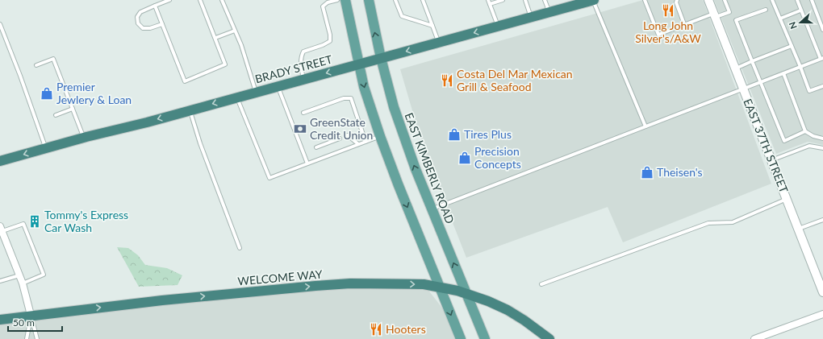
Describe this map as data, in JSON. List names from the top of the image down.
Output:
{
  "streets": {
    "highway": ["BRADY STREET", "WELCOME WAY"],
    "main road": ["EAST KIMBERLY ROAD"],
    "street": ["EAST 37TH STREET"]
  },
  "crossings": [
    ["BRADY STREET", "EAST KIMBERLY ROAD"],
    ["EAST KIMBERLY ROAD", "WELCOME WAY"]
  ],
  "one_way": ["BRADY STREET", "WELCOME WAY"],
  "places": {
    "restaurant": ["Long John Silver's/A&W", "Costa Del Mar Mexican Grill & Seafood", "Hooters"],
    "shop": [
      "Premier Jewlery & Loan",
      "Tires Plus",
      "Precision Concepts",
      "Theisen's"
    ],
    "bank": ["GreenState Credit Union"],
    "building": ["Tommy's Express Car Wash"]
  },
  "scale_bar": "50 m",
  "north": "left"
}
